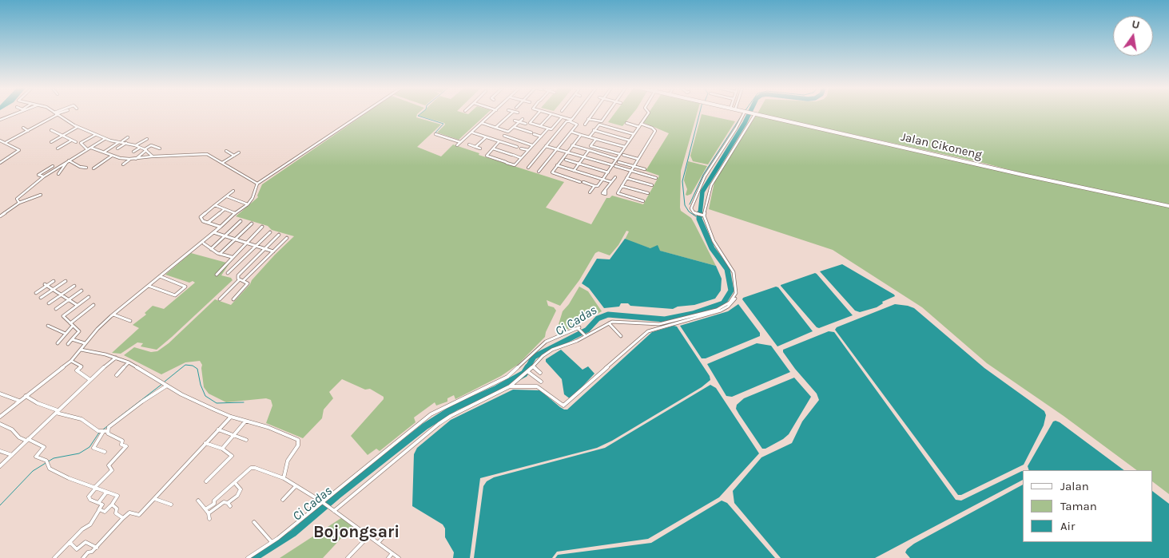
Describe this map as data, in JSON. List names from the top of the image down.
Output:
{
  "streets": {
    "street": ["Jalan Cikoneng"]
  },
  "districts": ["Bojongsari"],
  "water": ["Ci Cadas"],
  "legend": ["Jalan", "Taman", "Air"],
  "north": "top"
}
